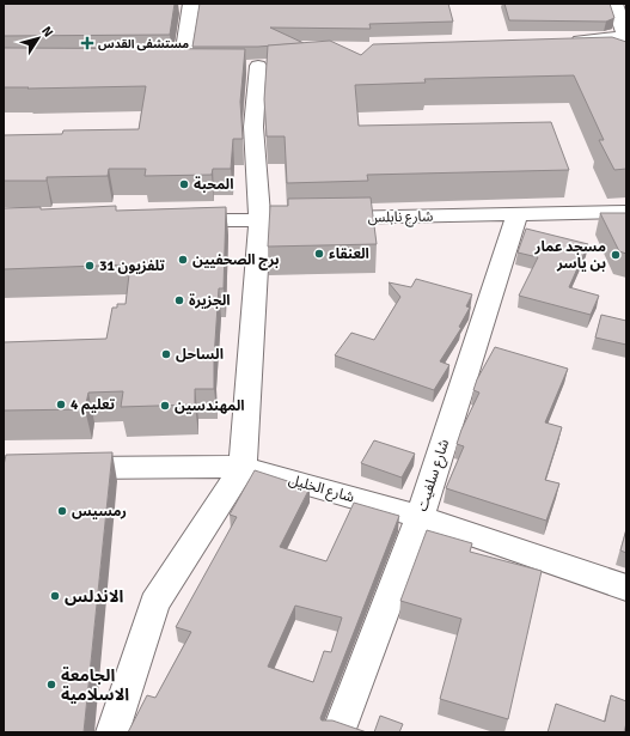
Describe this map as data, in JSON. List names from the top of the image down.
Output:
{
  "streets": {
    "street": ["شارع نابلس", "شارع سلفيت", "شارع الخليل"]
  },
  "crossings": [
    ["شارع نابلس", "شارع سلفيت"],
    ["شارع سلفيت", "شارع الخليل"]
  ],
  "places": {
    "health": ["مستشفى القدس"],
    "other": [
      "المحبة",
      "العنقاء",
      "مسجد عمار بن ياسر",
      "برج الصحفيين",
      "تلفزيون 31",
      "الجزيرة",
      "الساحل",
      "تعليم 4",
      "المهندسين",
      "رمسيس",
      "الاندلس",
      "الجامعة الاسلامية"
    ]
  },
  "north": "top right"
}
